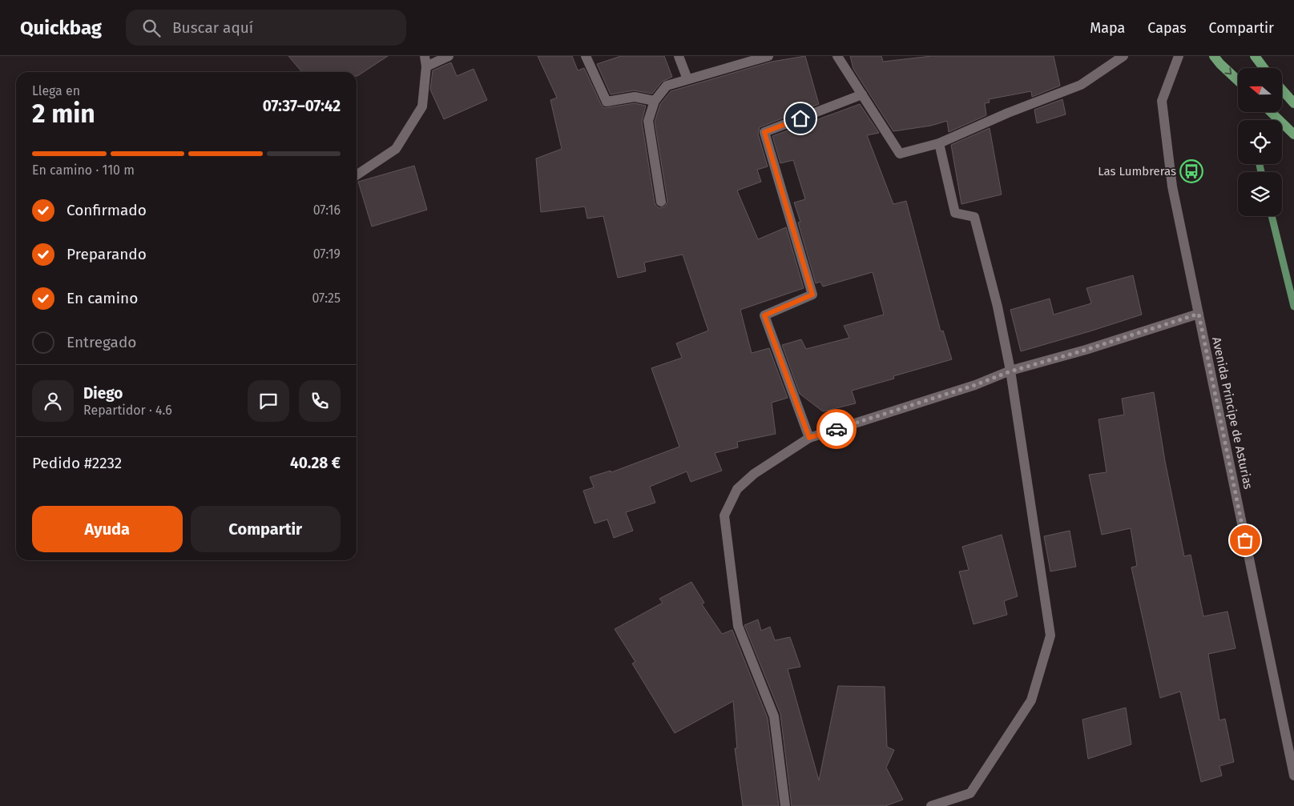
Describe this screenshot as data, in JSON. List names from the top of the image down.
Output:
{
  "streets": {
    "street": ["Avenida Principe de Asturias"]
  },
  "places": {
    "bus stop": ["Las Lumbreras"]
  },
  "north": "left",
  "page": {
    "header": "Quickbag",
    "search": "Buscar aquí",
    "nav": ["Mapa", "Capas", "Compartir"],
    "heading": ["2 min", "Llega en", "07:37–07:42"],
    "panel": [
      "Diego",
      "Repartidor · 4.6",
      "Pedido #2232",
      "40.28 €"
    ],
    "bar": "En camino · 110 m",
    "list": [
      ["Confirmado", "07:16"],
      ["Preparando", "07:19"],
      ["En camino", "07:25"],
      "Entregado"
    ],
    "buttons": ["Ayuda", "Compartir"]
  }
}
